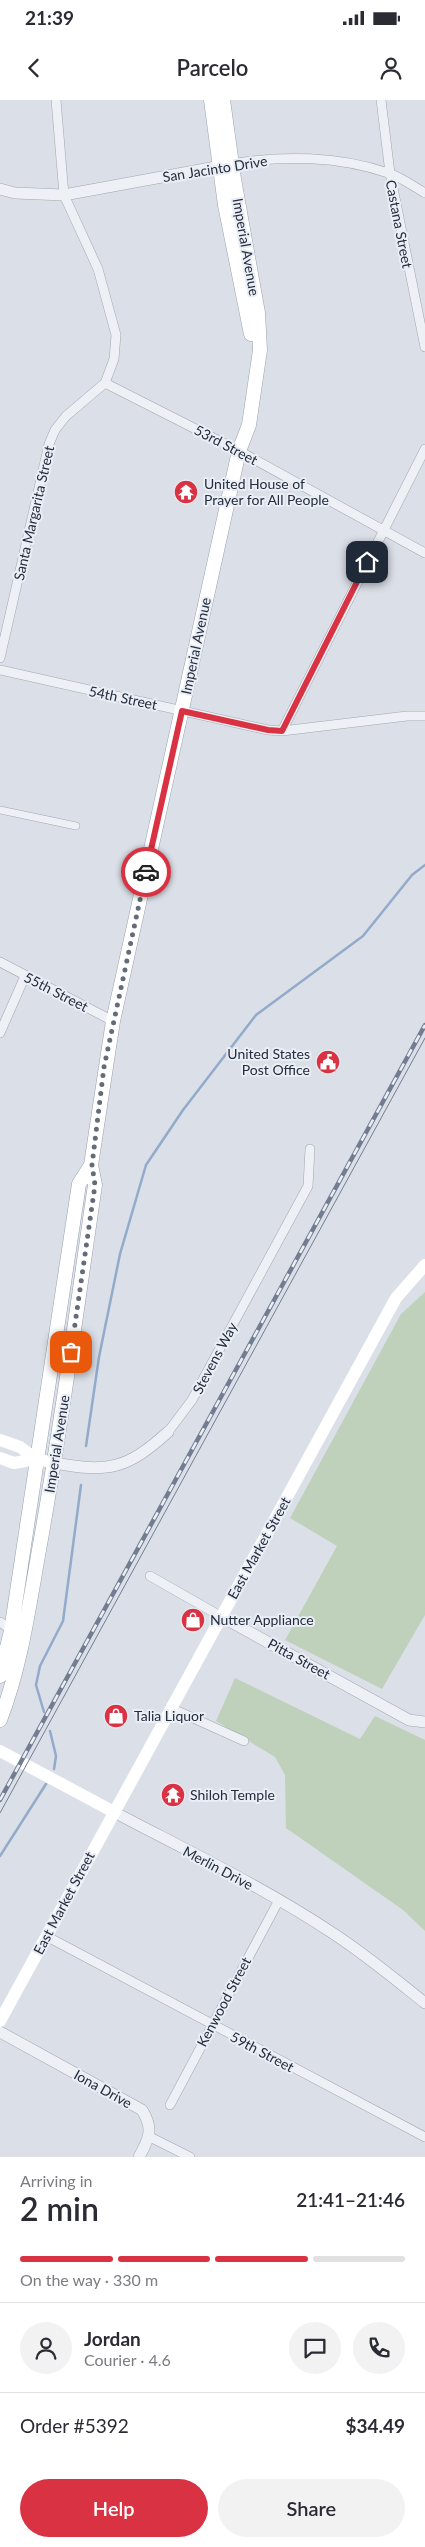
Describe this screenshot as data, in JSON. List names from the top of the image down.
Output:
{
  "streets": {
    "main road": [
      "Imperial Avenue",
      "Stevens Way",
      "East Market Street",
      "Merlin Drive"
    ],
    "street": [
      "San Jacinto Drive",
      "Castana Street",
      "53rd Street",
      "Santa Margarita Street",
      "54th Street",
      "55th Street",
      "Pitta Street",
      "Kenwood Street",
      "59th Street",
      "Iona Drive"
    ]
  },
  "crossings": [
    ["San Jacinto Drive", "Castana Street"],
    ["San Jacinto Drive", "Imperial Avenue"],
    ["San Jacinto Drive", "Santa Margarita Street"],
    ["Imperial Avenue", "53rd Street"],
    ["Imperial Avenue", "54th Street"],
    ["Imperial Avenue", "55th Street"],
    ["Imperial Avenue", "Stevens Way"],
    ["53rd Street", "Santa Margarita Street"],
    ["East Market Street", "Pitta Street"],
    ["East Market Street", "Merlin Drive"],
    ["East Market Street", "59th Street"],
    ["Merlin Drive", "Kenwood Street"],
    ["Kenwood Street", "59th Street"]
  ],
  "places": {
    "temple": ["United House of Prayer for All People", "Shiloh Temple"],
    "public building": ["United States Post Office"],
    "shop": ["Nutter Appliance", "Talia Liquor"]
  },
  "page": {
    "status": "21:39",
    "header": "Parcelo",
    "heading": ["2 min", "Arriving in", "21:41–21:46"],
    "panel": [
      "Jordan",
      "Courier · 4.6",
      "Order #5392",
      "$34.49"
    ],
    "bar": "On the way · 330 m",
    "buttons": ["Help", "Share"]
  }
}
